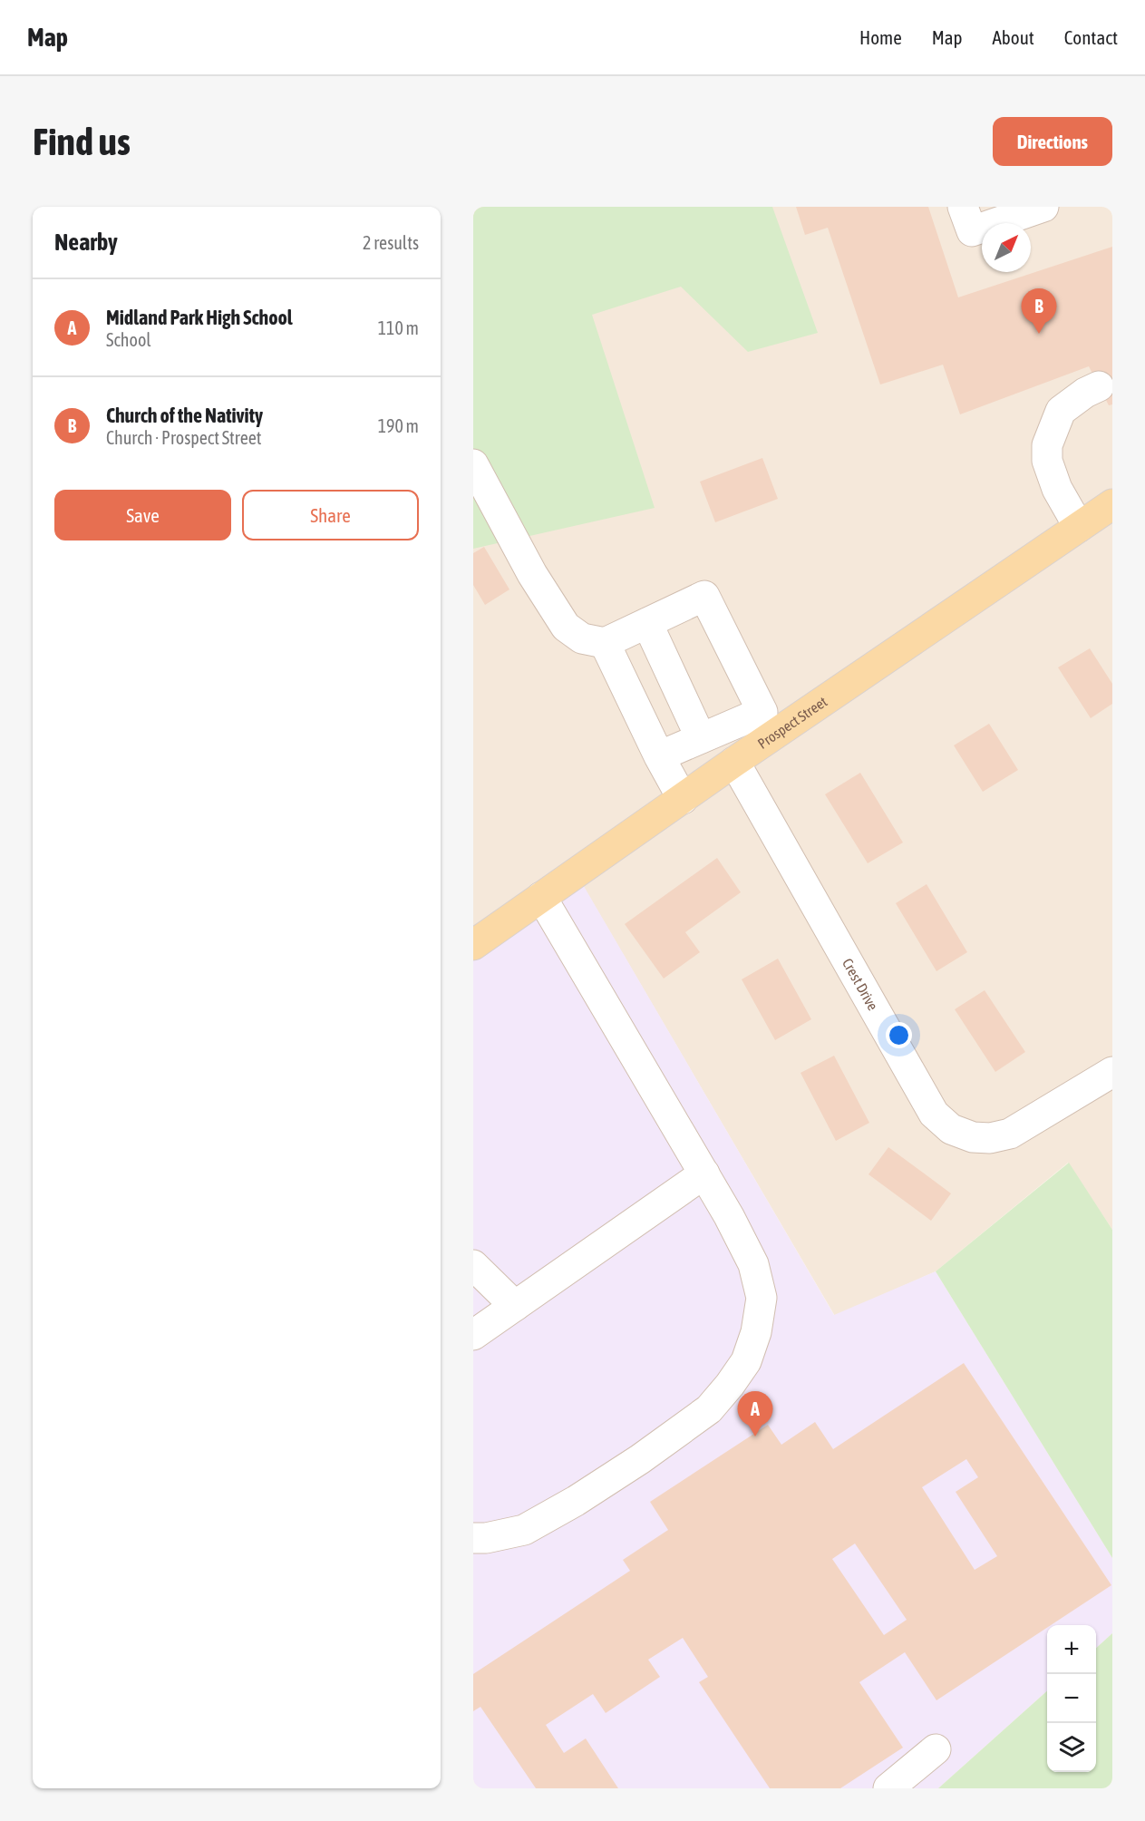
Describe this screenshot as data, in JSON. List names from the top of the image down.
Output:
{
  "streets": {
    "main road": ["Prospect Street"],
    "street": ["Crest Drive"]
  },
  "crossings": [
    ["Prospect Street", "Crest Drive"]
  ],
  "north": "top right",
  "page": {
    "header": "Map",
    "nav": [
      "Home",
      "Map",
      "About",
      "Contact"
    ],
    "buttons": [
      "Directions",
      ["Save", "Share"]
    ],
    "title": "Find us",
    "heading": ["Nearby", "2 results"],
    "list": [
      {
        "mark": "A",
        "name": "Midland Park High School",
        "note": "School",
        "value": "110 m"
      },
      {
        "mark": "B",
        "name": "Church of the Nativity",
        "note": "Church · Prospect Street",
        "value": "190 m"
      }
    ],
    "pins": ["B", "A"],
    "map_buttons": ["+", "−"]
  }
}
